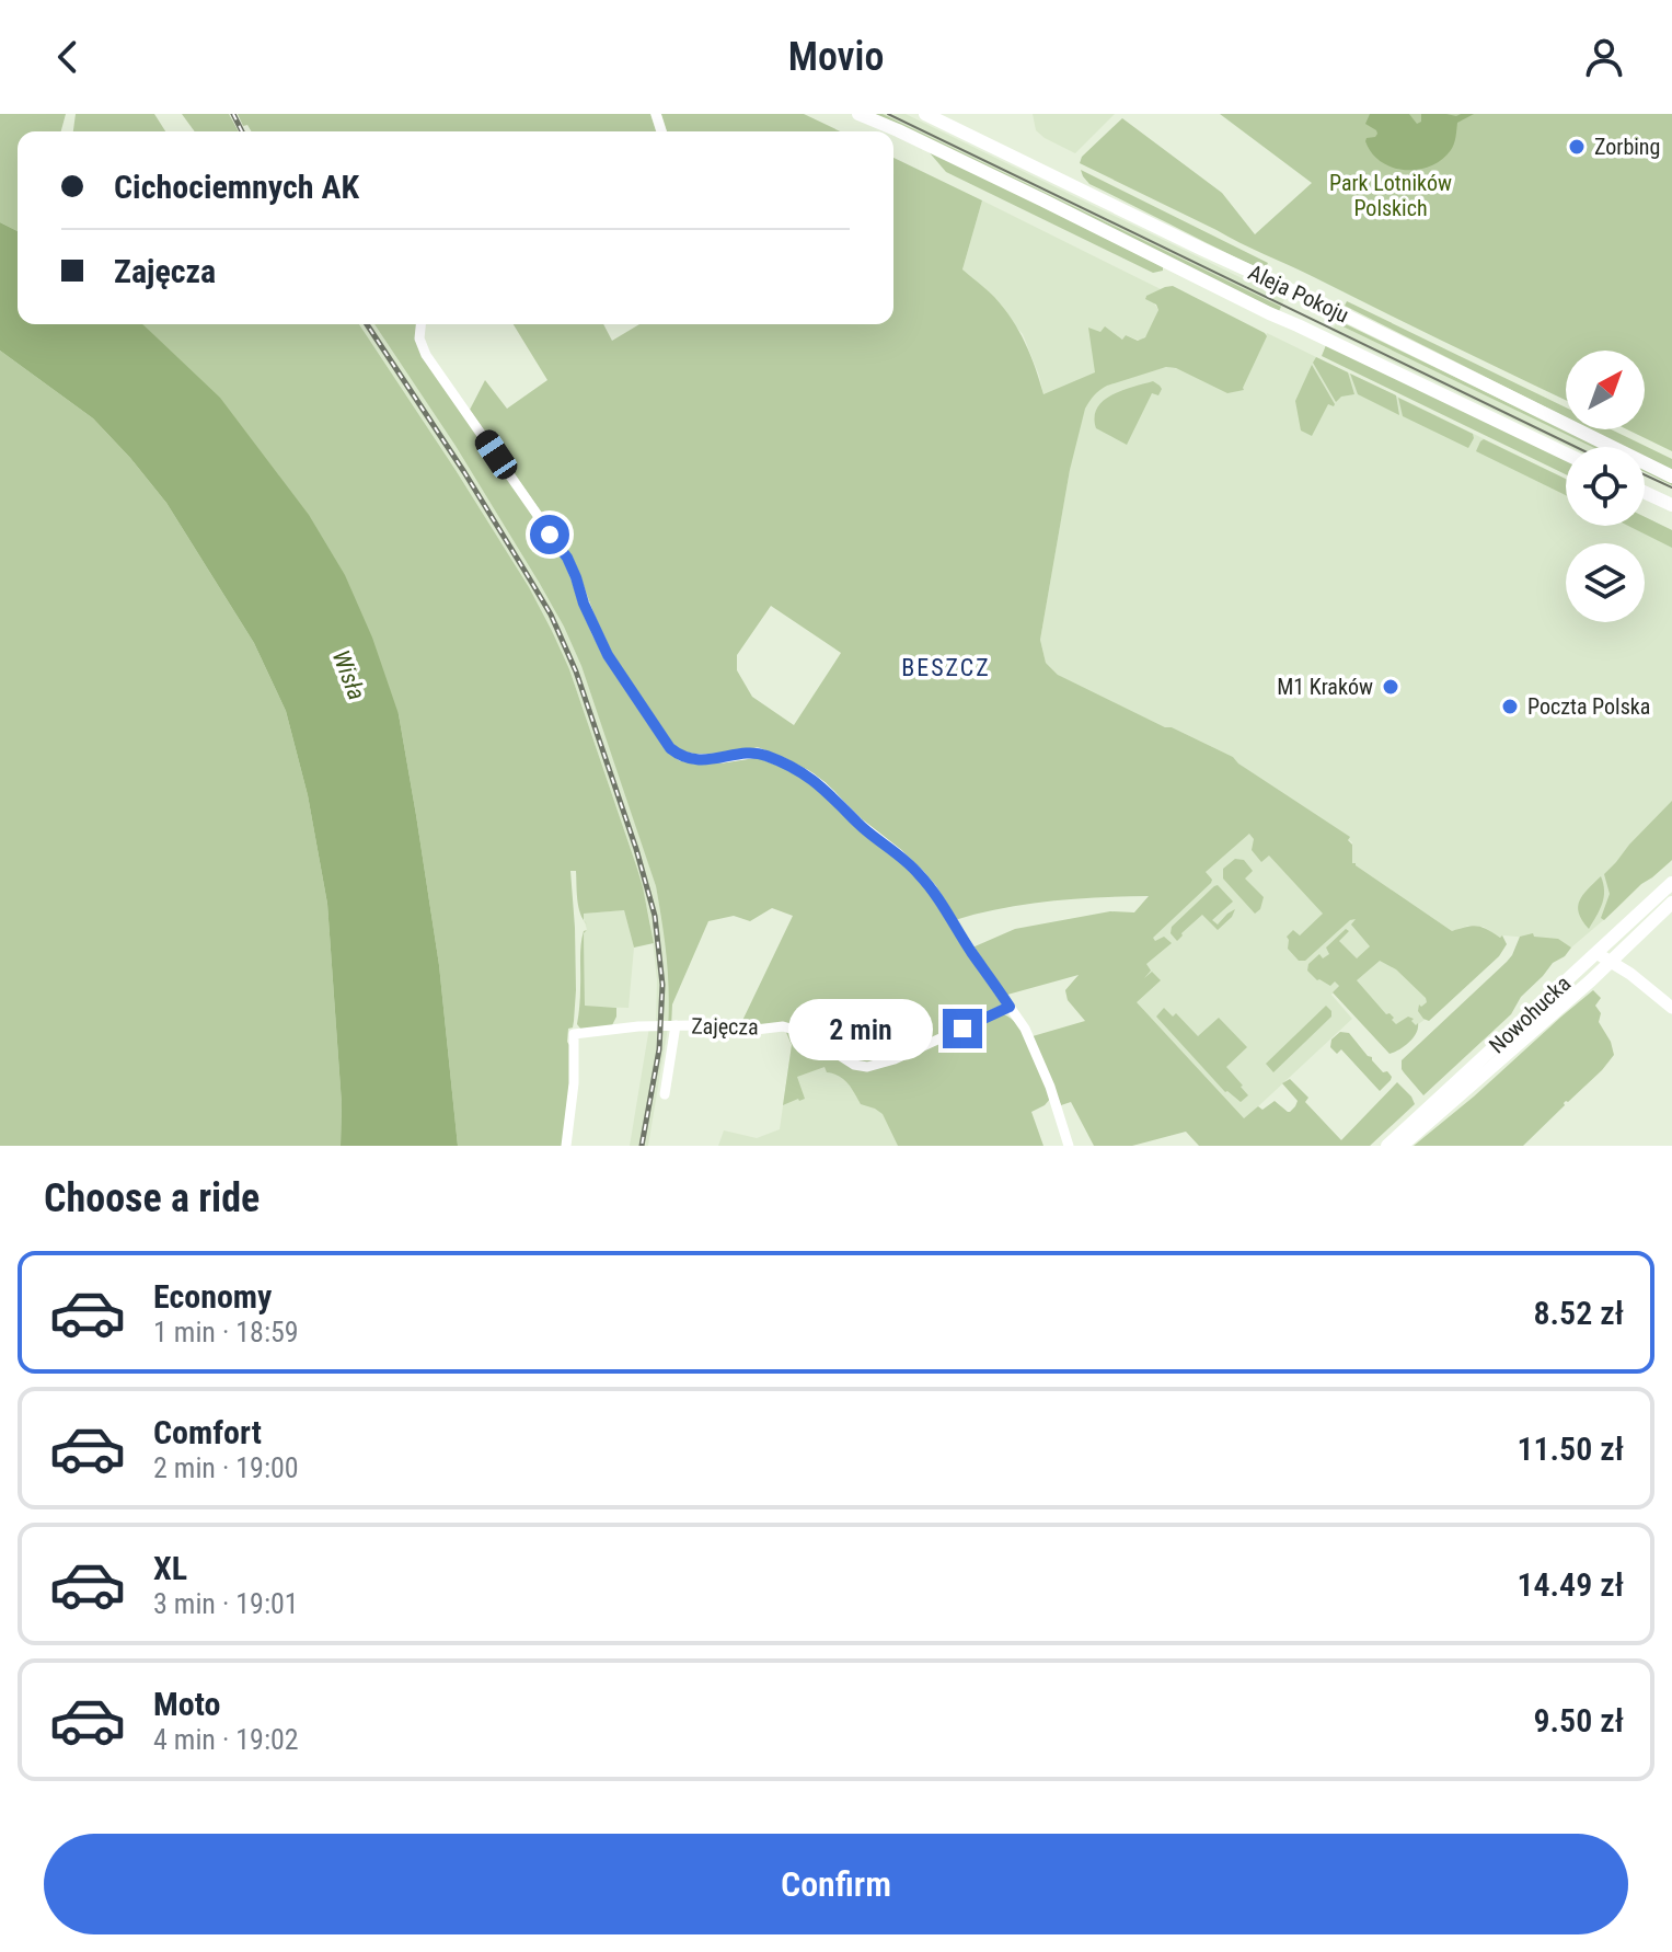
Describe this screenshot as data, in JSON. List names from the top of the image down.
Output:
{
  "streets": {
    "main road": ["Aleja Pokoju", "Nowohucka"],
    "street": ["Zajęcza"]
  },
  "districts": ["BESZCZ"],
  "water": ["Wisła"],
  "parks": ["Park Lotników Polskich"],
  "places": ["Zorbing", "M1 Kraków", "Poczta Polska"],
  "north": "top right",
  "page": {
    "header": "Movio",
    "banner": ["Cichociemnych AK", "Zajęcza"],
    "bubble": "2 min",
    "heading": "Choose a ride",
    "list": [
      {
        "name": "Economy",
        "note": "1 min · 18:59",
        "value": "8.52 zł"
      },
      {
        "name": "Comfort",
        "note": "2 min · 19:00",
        "value": "11.50 zł"
      },
      {
        "name": "XL",
        "note": "3 min · 19:01",
        "value": "14.49 zł"
      },
      {
        "name": "Moto",
        "note": "4 min · 19:02",
        "value": "9.50 zł"
      }
    ],
    "buttons": "Confirm"
  }
}
